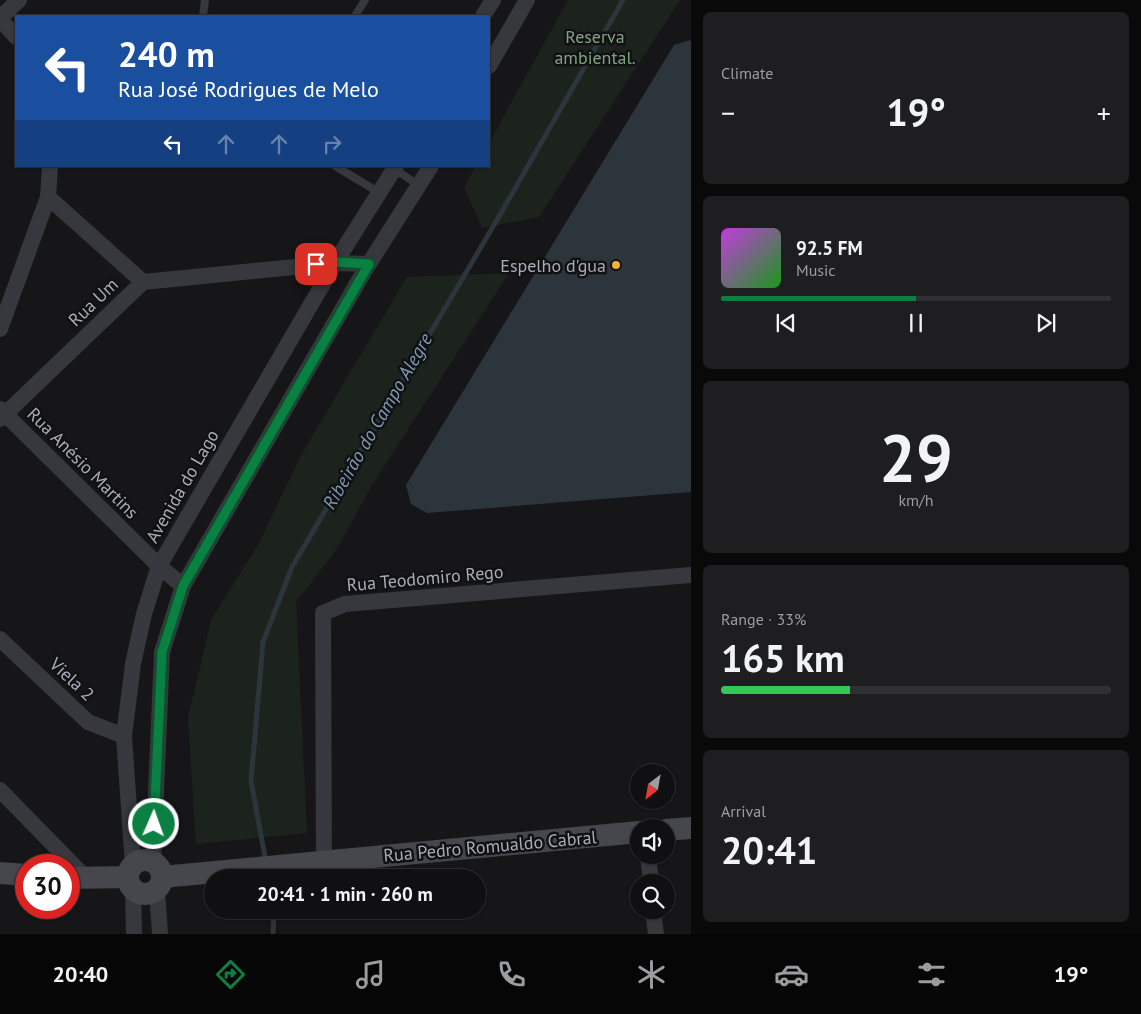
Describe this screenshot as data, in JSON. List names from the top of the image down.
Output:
{
  "streets": {
    "street": [
      "Rua Um",
      "Rua Anésio Martins",
      "Avenida do Lago",
      "Rua Teodomiro Rego",
      "Viela 2",
      "Rua Pedro Romualdo Cabral"
    ]
  },
  "crossings": [
    ["Rua Um", "Rua Anésio Martins"],
    ["Rua Anésio Martins", "Avenida do Lago"],
    ["Avenida do Lago", "Viela 2"],
    ["Avenida do Lago", "Rua Pedro Romualdo Cabral"],
    ["Rua Teodomiro Rego", "Rua Pedro Romualdo Cabral"]
  ],
  "water": ["Ribeirão do Campo Alegre"],
  "parks": ["Reserva ambiental."],
  "places": ["Espelho d'gua"],
  "north": "bottom left",
  "page": {
    "tile": [
      "Climate",
      ["29", "km/h"],
      ["Range · 33%", "165 km"],
      ["Arrival", "20:41"]
    ],
    "turn": ["240 m", "Rua José Rodrigues de Melo"],
    "heat": ["−", "19°", "+"],
    "song": ["92.5 FM", "Music"],
    "limit": "30",
    "trip": "20:41 · 1 min · 260 m",
    "tabs": ["20:40", "19°"]
  }
}
